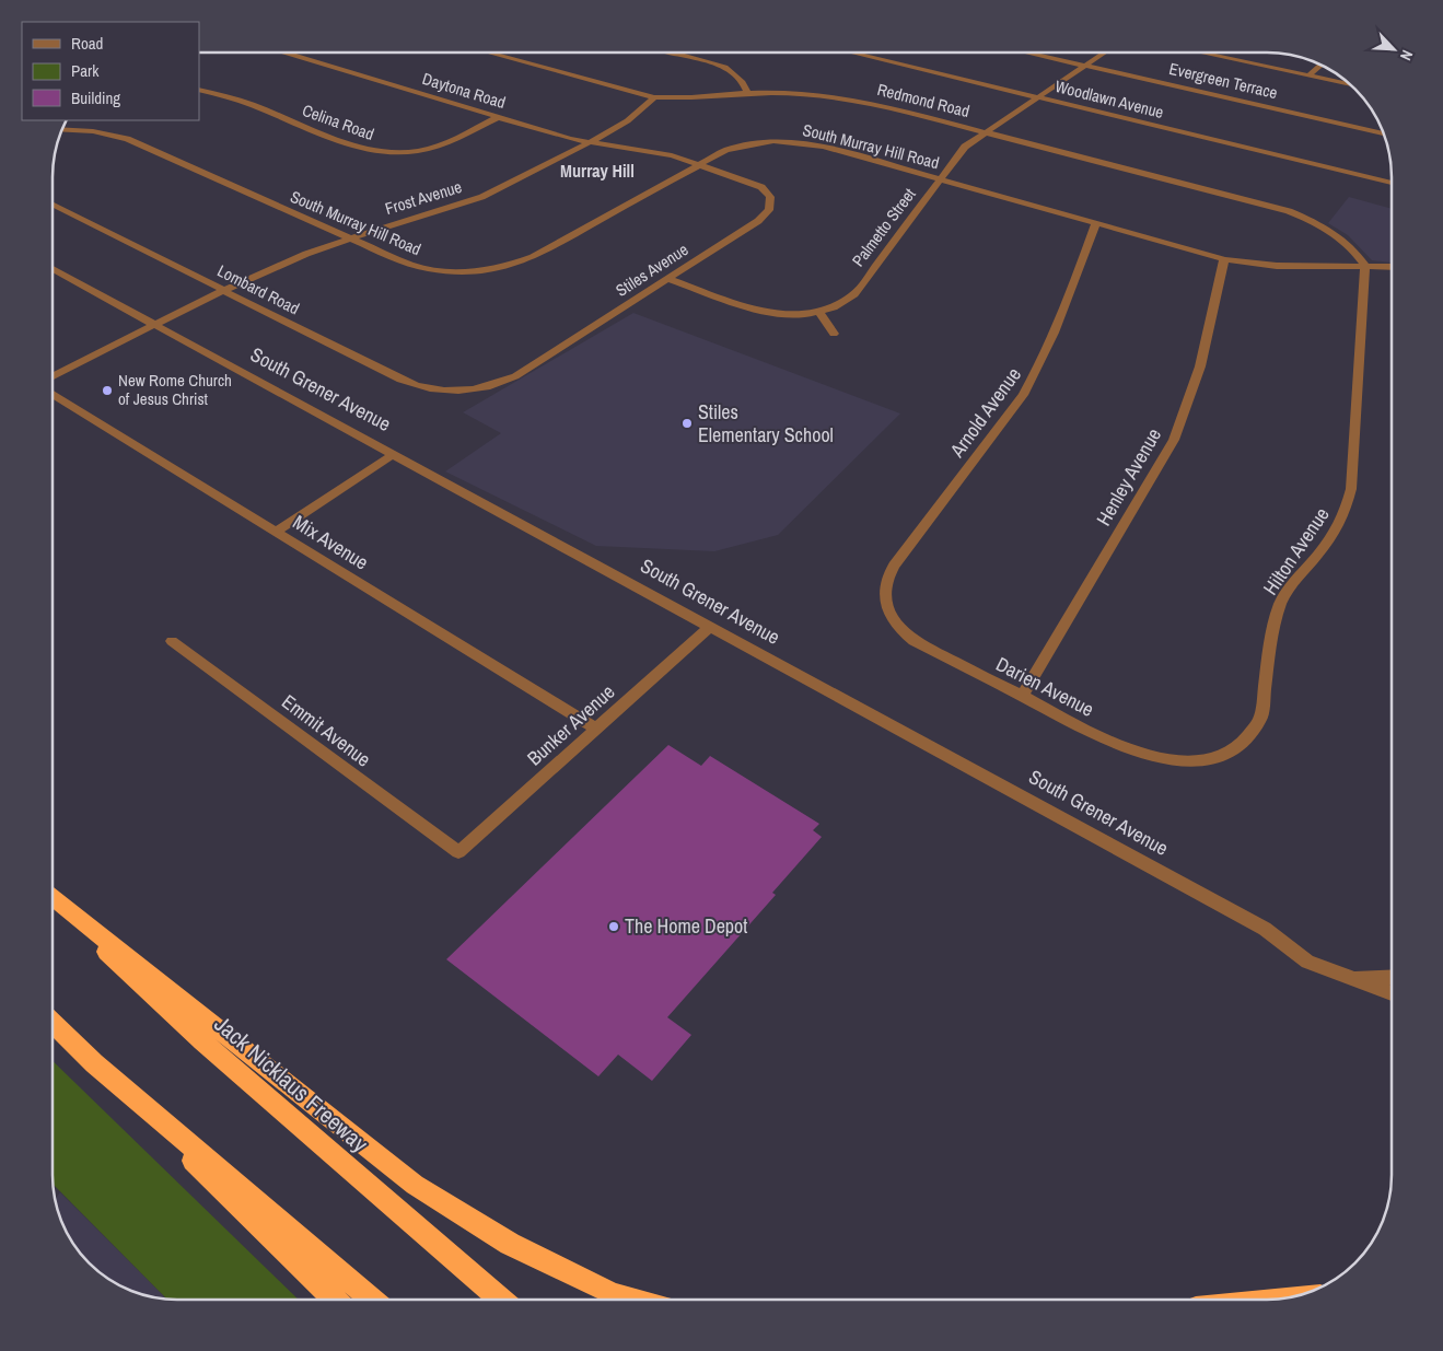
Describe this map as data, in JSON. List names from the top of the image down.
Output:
{
  "streets": {
    "highway": ["Jack Nicklaus Freeway"],
    "street": [
      "Evergreen Terrace",
      "Daytona Road",
      "Woodlawn Avenue",
      "Redmond Road",
      "Celina Road",
      "South Murray Hill Road",
      "Frost Avenue",
      "Palmetto Street",
      "Stiles Avenue",
      "Lombard Road",
      "South Grener Avenue",
      "Arnold Avenue",
      "Henley Avenue",
      "Mix Avenue",
      "Hilton Avenue",
      "Darien Avenue",
      "Bunker Avenue",
      "Emmit Avenue"
    ]
  },
  "crossings": [
    ["Evergreen Terrace", "Palmetto Street"],
    ["Daytona Road", "Celina Road"],
    ["Daytona Road", "South Murray Hill Road"],
    ["Daytona Road", "Frost Avenue"],
    ["Daytona Road", "Stiles Avenue"],
    ["Woodlawn Avenue", "Palmetto Street"],
    ["Redmond Road", "South Murray Hill Road"],
    ["Redmond Road", "Frost Avenue"],
    ["Redmond Road", "Palmetto Street"],
    ["Redmond Road", "Hilton Avenue"],
    ["South Murray Hill Road", "Frost Avenue"],
    ["South Murray Hill Road", "Palmetto Street"],
    ["South Murray Hill Road", "Stiles Avenue"],
    ["South Murray Hill Road", "Arnold Avenue"],
    ["South Murray Hill Road", "Henley Avenue"],
    ["South Murray Hill Road", "Hilton Avenue"],
    ["Frost Avenue", "Lombard Road"],
    ["Frost Avenue", "South Grener Avenue"],
    ["Palmetto Street", "Stiles Avenue"],
    ["Stiles Avenue", "Lombard Road"],
    ["South Grener Avenue", "Bunker Avenue"],
    ["Arnold Avenue", "Darien Avenue"],
    ["Henley Avenue", "Darien Avenue"],
    ["Mix Avenue", "Bunker Avenue"],
    ["Hilton Avenue", "Darien Avenue"],
    ["Bunker Avenue", "Emmit Avenue"]
  ],
  "districts": ["Murray Hill"],
  "places": ["New Rome Church of Jesus Christ", "Stiles Elementary School", "The Home Depot"],
  "legend": ["Road", "Park", "Building"],
  "north": "bottom right"
}
